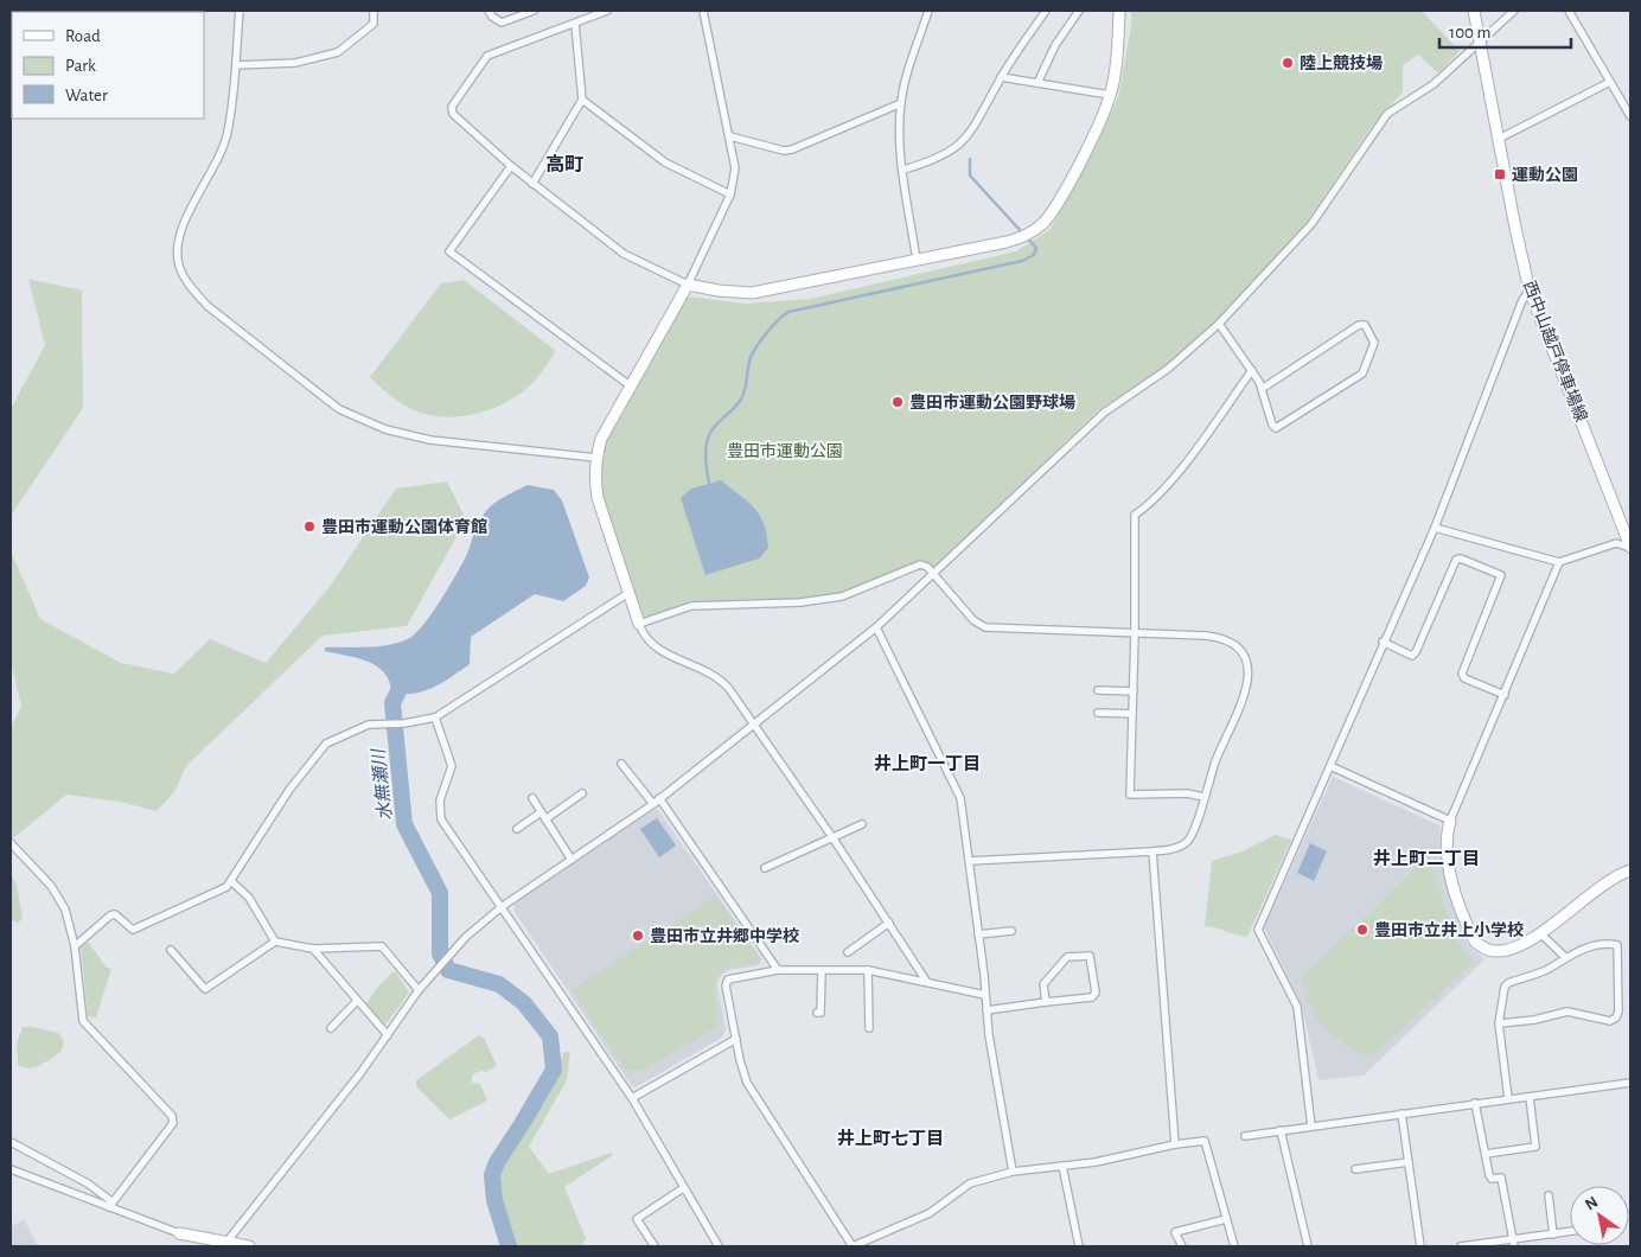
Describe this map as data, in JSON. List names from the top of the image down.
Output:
{
  "streets": {
    "street": ["西中山越戸停車場線"]
  },
  "districts": [
    "高町",
    "井上町一丁目",
    "井上町二丁目",
    "井上町七丁目"
  ],
  "water": ["水無瀬川"],
  "parks": ["豊田市運動公園"],
  "places": {
    "other": [
      "陸上競技場",
      "豊田市運動公園野球場",
      "豊田市運動公園体育館",
      "豊田市立井上小学校",
      "豊田市立井郷中学校"
    ],
    "transit": ["運動公園"]
  },
  "legend": ["Road", "Park", "Water"],
  "scale_bar": "100 m",
  "north": "top left"
}
